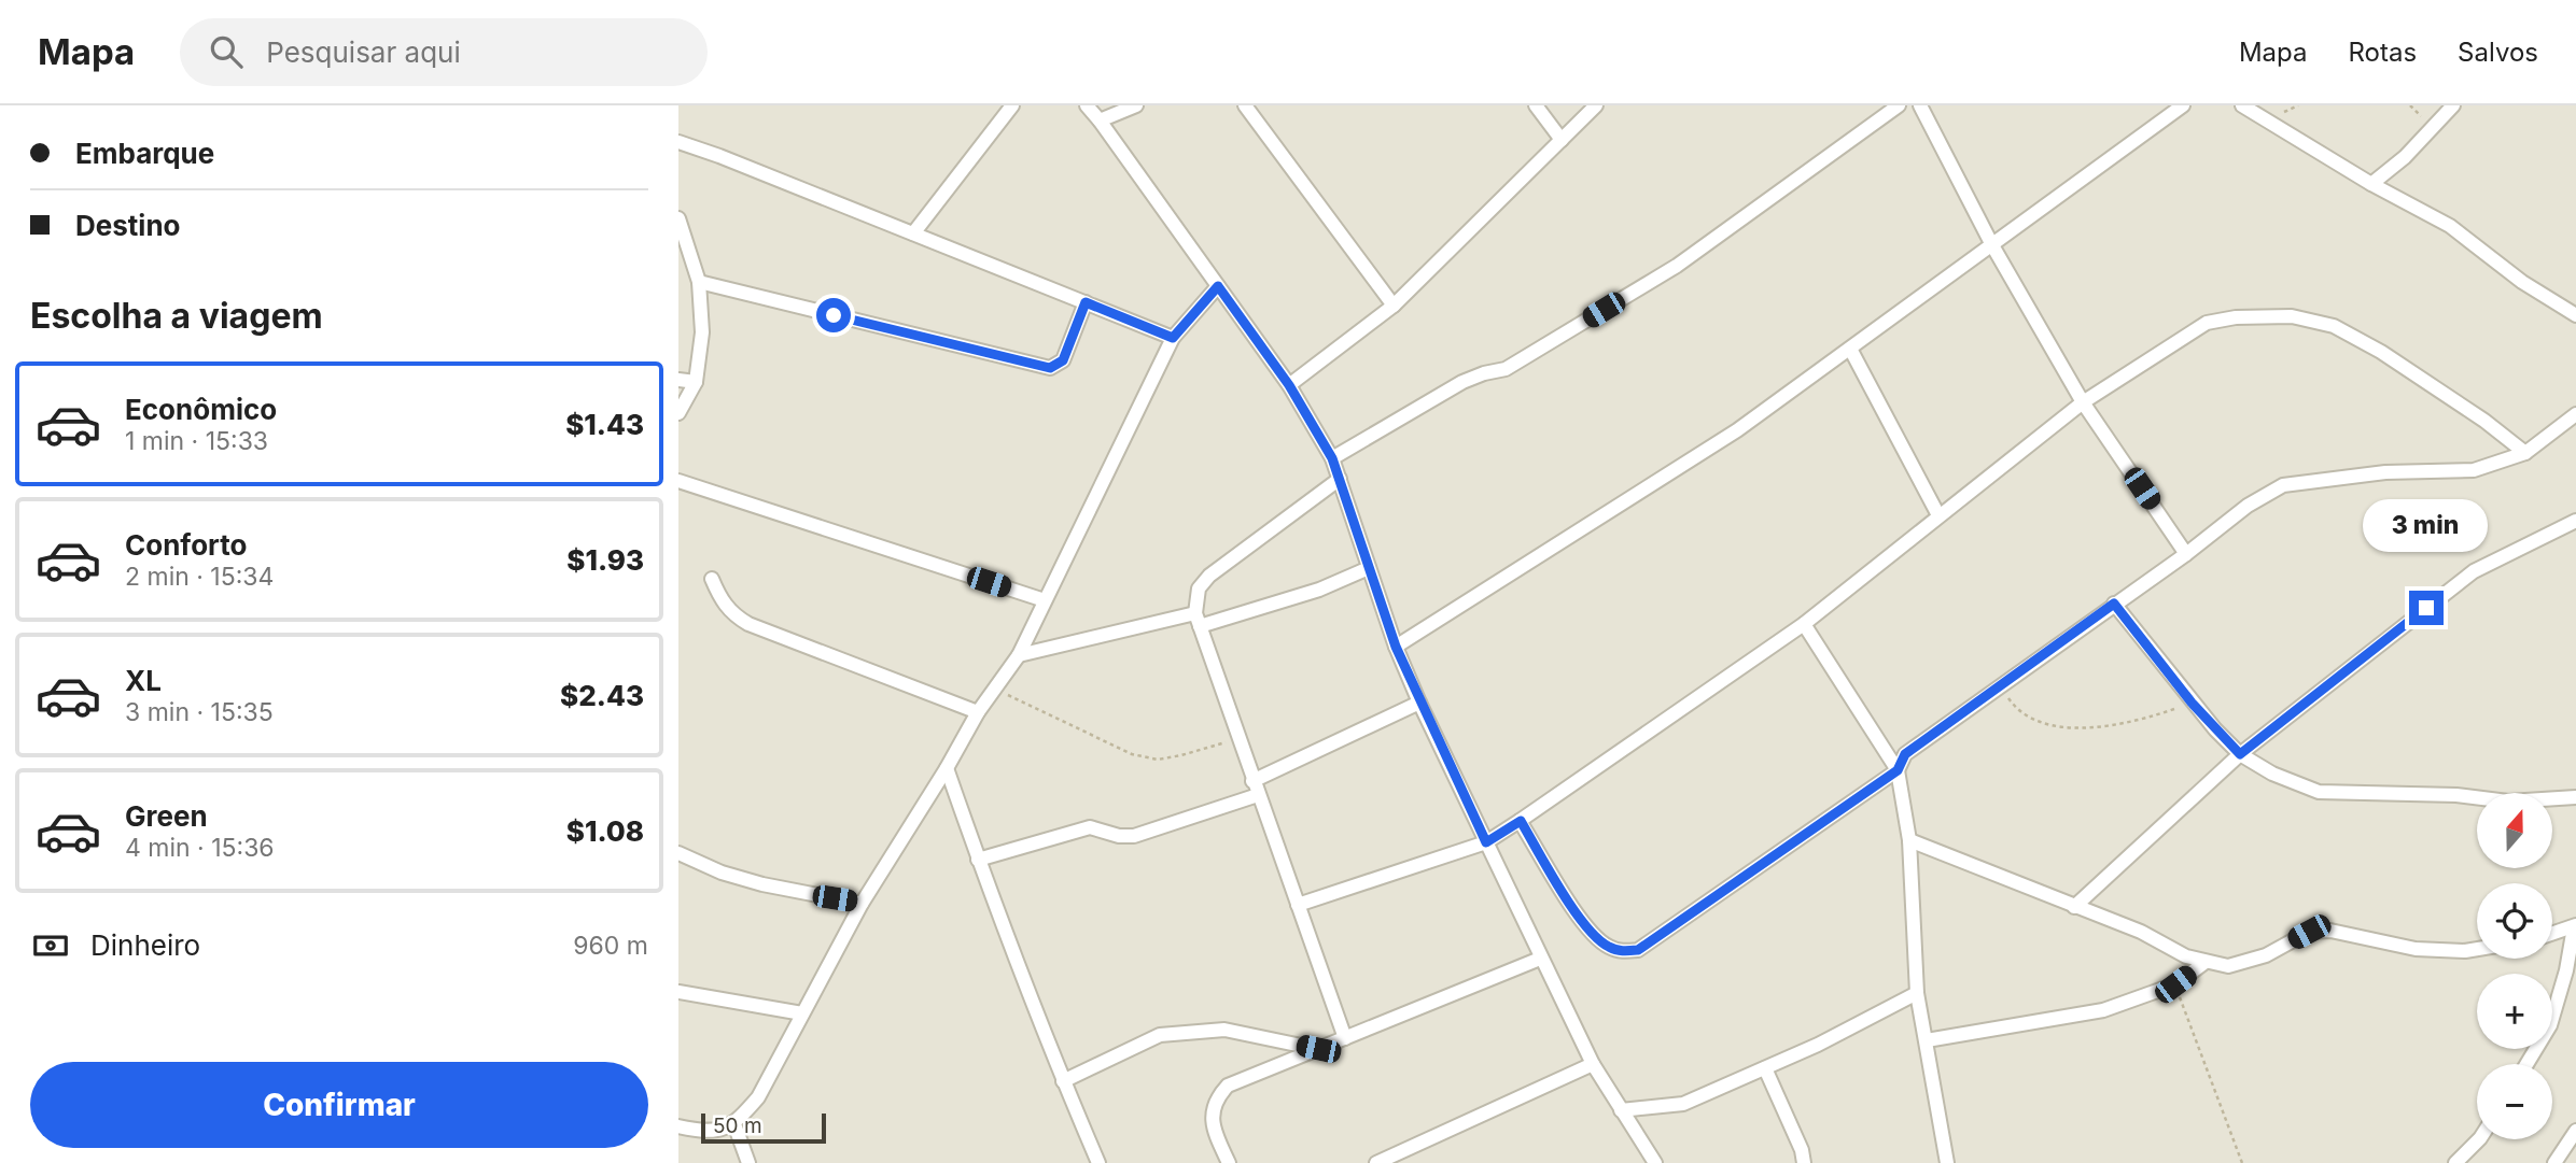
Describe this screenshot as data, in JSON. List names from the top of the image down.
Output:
{
  "scale_bar": "50 m",
  "north": "top",
  "page": {
    "header": "Mapa",
    "search": "Pesquisar aqui",
    "nav": ["Mapa", "Rotas", "Salvos"],
    "banner": ["Embarque", "Destino"],
    "heading": "Escolha a viagem",
    "list": [
      {
        "name": "Econômico",
        "note": "1 min · 15:33",
        "value": "$1.43"
      },
      {
        "name": "Conforto",
        "note": "2 min · 15:34",
        "value": "$1.93"
      },
      {
        "name": "XL",
        "note": "3 min · 15:35",
        "value": "$2.43"
      },
      {
        "name": "Green",
        "note": "4 min · 15:36",
        "value": "$1.08"
      }
    ],
    "bubble": "3 min",
    "map_buttons": ["+", "−"],
    "pay": ["Dinheiro", "960 m"],
    "buttons": "Confirmar",
    "scale": "50 m"
  }
}
